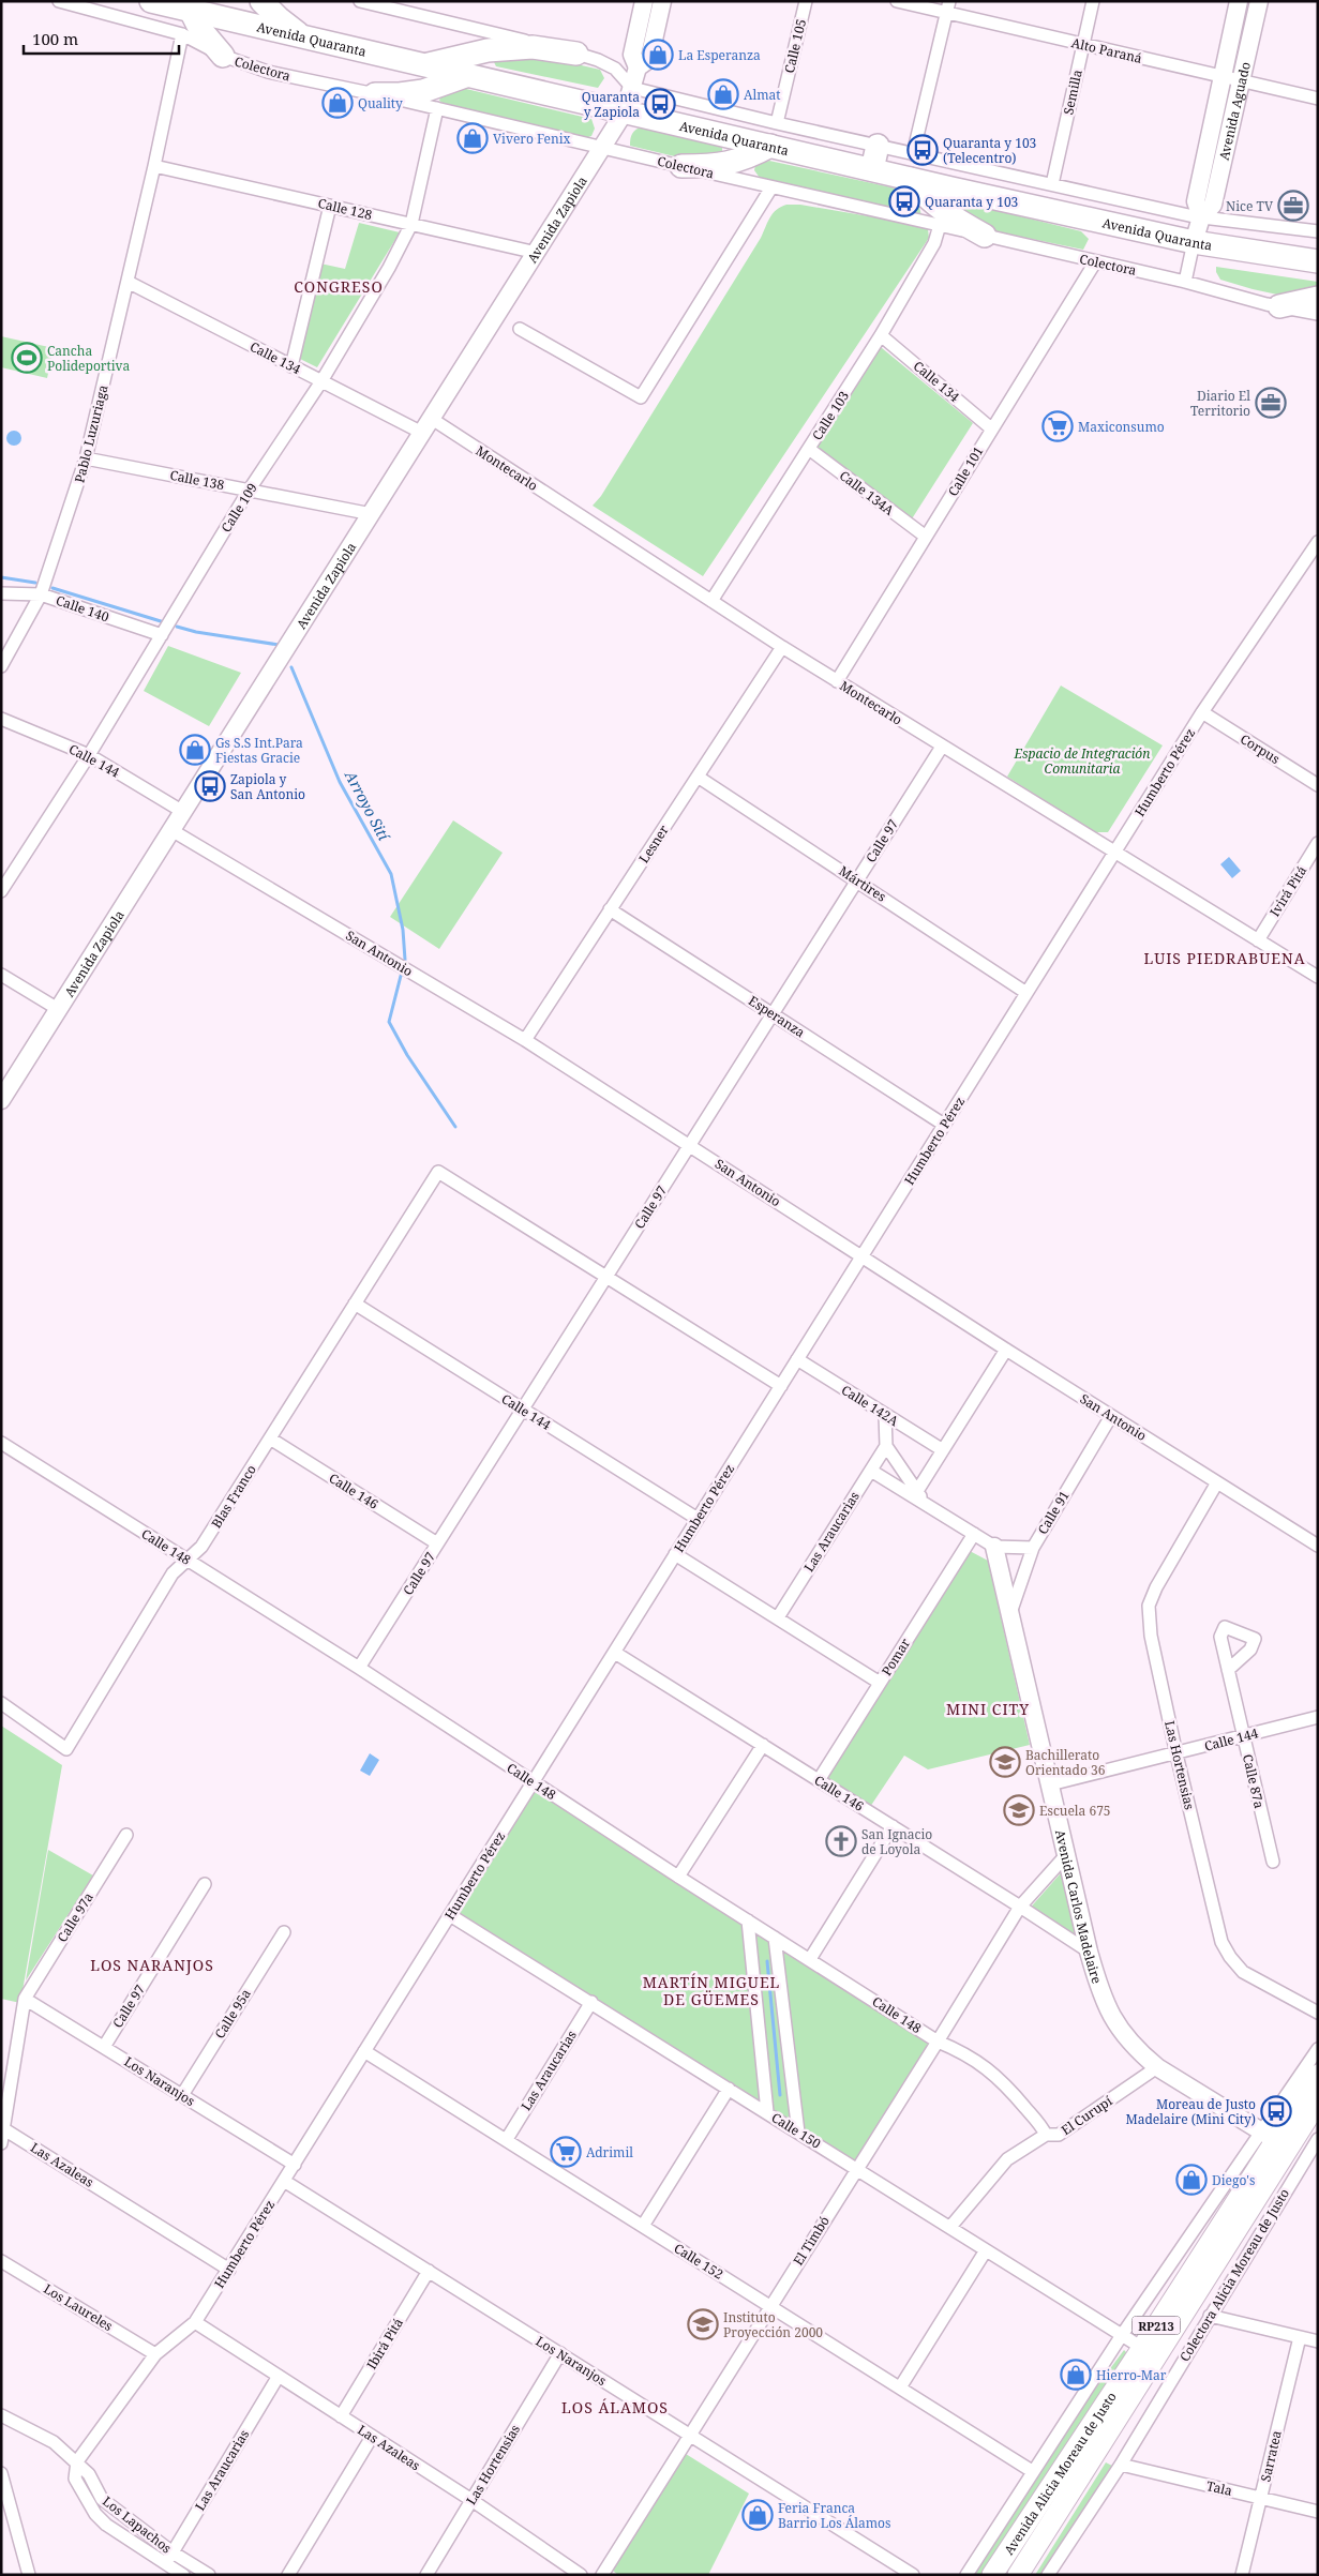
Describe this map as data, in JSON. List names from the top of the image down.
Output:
{
  "streets": {
    "highway": ["Avenida Quaranta"],
    "main road": [
      "Avenida Aguado",
      "Avenida Zapiola",
      "Avenida Carlos Madelaire",
      "RP213",
      "Avenida Alicia Moreau de Justo"
    ],
    "street": [
      "Calle 105",
      "Alto Paraná",
      "Colectora",
      "Semilla",
      "Calle 128",
      "Calle 134",
      "Calle 103",
      "Pablo Luzuriaga",
      "Montecarlo",
      "Calle 101",
      "Calle 138",
      "Calle 134A",
      "Calle 109",
      "Calle 140",
      "Corpus",
      "Calle 144",
      "Humberto Pérez",
      "Calle 97",
      "Lesner",
      "Mártires",
      "Ivirá Pitá",
      "San Antonio",
      "Esperanza",
      "Calle 142A",
      "Calle 146",
      "Blas Franco",
      "Calle 91",
      "Las Araucarias",
      "Calle 148",
      "Pomar",
      "Las Hortensias",
      "Calle 87a",
      "Calle 97a",
      "Calle 95a",
      "Los Naranjos",
      "El Curupí",
      "Calle 150",
      "Las Azaleas",
      "El Timbó",
      "Calle 152",
      "Colectora Alicia Moreau de Justo",
      "Los Laureles",
      "Ibirá Pitá",
      "Sarratea",
      "Tala",
      "Los Lapachos"
    ]
  },
  "crossings": [
    ["Avenida Quaranta", "Avenida Aguado"],
    ["Avenida Quaranta", "Avenida Zapiola"],
    ["Alto Paraná", "Semilla"],
    ["Alto Paraná", "Avenida Aguado"],
    ["Colectora", "Avenida Zapiola"],
    ["Colectora", "Calle 103"],
    ["Colectora", "Pablo Luzuriaga"],
    ["Colectora", "Calle 101"],
    ["Colectora", "Calle 109"],
    ["Calle 128", "Avenida Zapiola"],
    ["Calle 128", "Pablo Luzuriaga"],
    ["Calle 128", "Calle 109"],
    ["Avenida Zapiola", "Calle 134"],
    ["Avenida Zapiola", "Montecarlo"],
    ["Avenida Zapiola", "Calle 138"],
    ["Avenida Zapiola", "Calle 144"],
    ["Avenida Zapiola", "San Antonio"],
    ["Calle 134", "Calle 103"],
    ["Calle 134", "Pablo Luzuriaga"],
    ["Calle 134", "Montecarlo"],
    ["Calle 134", "Calle 101"],
    ["Calle 134", "Calle 109"],
    ["Calle 103", "Montecarlo"],
    ["Calle 103", "Calle 134A"],
    ["Pablo Luzuriaga", "Calle 138"],
    ["Pablo Luzuriaga", "Calle 140"],
    ["Montecarlo", "Calle 101"],
    ["Montecarlo", "Humberto Pérez"],
    ["Montecarlo", "Calle 97"],
    ["Montecarlo", "Lesner"],
    ["Montecarlo", "Ivirá Pitá"],
    ["Calle 101", "Calle 134A"],
    ["Calle 138", "Calle 109"],
    ["Calle 109", "Calle 140"],
    ["Calle 109", "Calle 144"],
    ["Corpus", "Humberto Pérez"],
    ["Calle 144", "Humberto Pérez"],
    ["Calle 144", "Calle 97"],
    ["Calle 144", "Blas Franco"],
    ["Calle 144", "Las Hortensias"],
    ["Calle 144", "Calle 87a"],
    ["Calle 144", "Avenida Carlos Madelaire"],
    ["Humberto Pérez", "Mártires"],
    ["Humberto Pérez", "San Antonio"],
    ["Humberto Pérez", "Esperanza"],
    ["Humberto Pérez", "Calle 142A"],
    ["Humberto Pérez", "Calle 146"],
    ["Humberto Pérez", "Calle 148"],
    ["Humberto Pérez", "Los Naranjos"],
    ["Humberto Pérez", "Calle 150"],
    ["Humberto Pérez", "Las Azaleas"],
    ["Humberto Pérez", "Calle 152"],
    ["Humberto Pérez", "Los Laureles"],
    ["Humberto Pérez", "Los Lapachos"],
    ["Calle 97", "Mártires"],
    ["Calle 97", "San Antonio"],
    ["Calle 97", "Esperanza"],
    ["Calle 97", "Calle 146"],
    ["Calle 97", "Blas Franco"],
    ["Calle 97", "Calle 148"],
    ["Calle 97", "Los Naranjos"],
    ["Lesner", "Mártires"],
    ["Lesner", "San Antonio"],
    ["Lesner", "Esperanza"],
    ["San Antonio", "Calle 91"],
    ["San Antonio", "Las Hortensias"],
    ["Calle 146", "Blas Franco"],
    ["Calle 146", "Pomar"],
    ["Calle 146", "Avenida Carlos Madelaire"],
    ["Calle 146", "El Timbó"],
    ["Blas Franco", "Calle 148"],
    ["Calle 91", "Avenida Carlos Madelaire"],
    ["Las Araucarias", "Calle 150"],
    ["Las Araucarias", "Las Azaleas"],
    ["Las Araucarias", "Calle 152"],
    ["Las Araucarias", "Los Lapachos"],
    ["Calle 148", "El Curupí"],
    ["Calle 148", "El Timbó"],
    ["Las Hortensias", "Los Naranjos"],
    ["Las Hortensias", "Las Azaleas"],
    ["Avenida Carlos Madelaire", "El Curupí"],
    ["Avenida Carlos Madelaire", "El Timbó"],
    ["Avenida Carlos Madelaire", "Avenida Alicia Moreau de Justo"],
    ["Calle 97a", "Los Naranjos"],
    ["Calle 95a", "Los Naranjos"],
    ["Los Naranjos", "El Timbó"],
    ["Los Naranjos", "Ibirá Pitá"],
    ["El Curupí", "Calle 150"],
    ["Calle 150", "El Timbó"],
    ["Calle 150", "Avenida Alicia Moreau de Justo"],
    ["Las Azaleas", "Ibirá Pitá"],
    ["El Timbó", "Calle 152"],
    ["Colectora Alicia Moreau de Justo", "Tala"],
    ["Sarratea", "Tala"]
  ],
  "districts": [
    "CONGRESO",
    "LUIS PIEDRABUENA",
    "MINI CITY",
    "LOS NARANJOS",
    "MARTÍN MIGUEL DE GÜEMES",
    "LOS ÁLAMOS"
  ],
  "water": ["Arroyo Sití"],
  "parks": ["Espacio de Integración Comunitaria"],
  "places": {
    "shop": [
      "La Esperanza",
      "Almat",
      "Quality",
      "Vivero Fenix",
      "Gs S.S Int.Para Fiestas Gracie",
      "Diego's",
      "Hierro-Mar",
      "Feria Franca Barrio Los Álamos"
    ],
    "bus stop": [
      "Quaranta y Zapiola",
      "Quaranta y 103 (Telecentro)",
      "Quaranta y 103",
      "Zapiola y San Antonio",
      "Moreau de Justo Madelaire (Mini City)"
    ],
    "office": ["Nice TV", "Diario El Territorio"],
    "sports": ["Cancha Polideportiva"],
    "supermarket": ["Maxiconsumo", "Adrimil"],
    "school or university": ["Bachillerato Orientado 36", "Escuela 675", "Instituto Proyección 2000"],
    "church": ["San Ignacio de Loyola"]
  },
  "scale_bar": "100 m"
}
